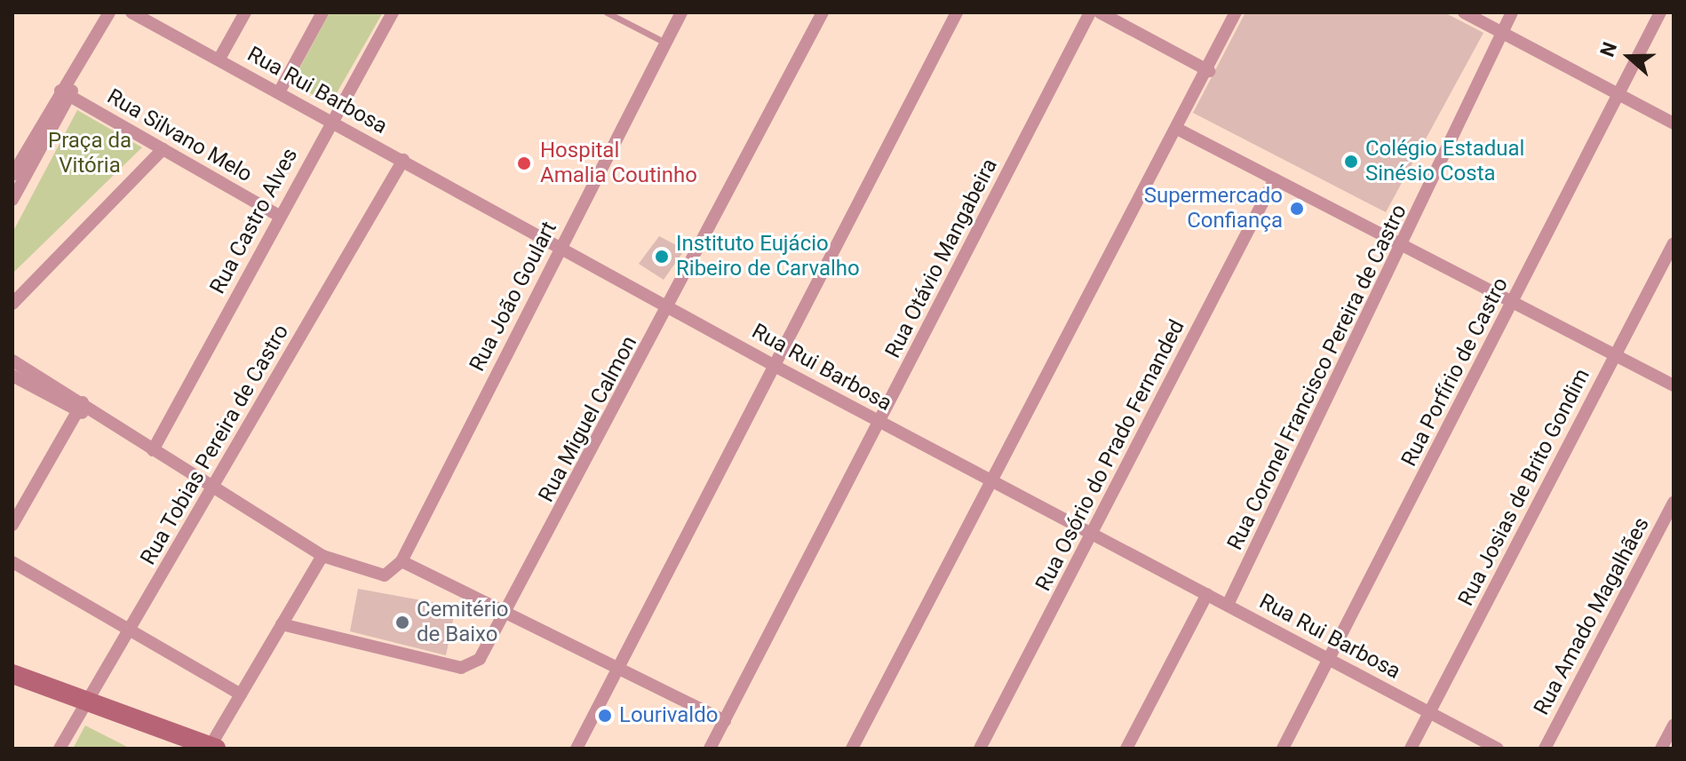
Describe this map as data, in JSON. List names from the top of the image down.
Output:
{
  "streets": {
    "street": [
      "Rua Rui Barbosa",
      "Rua Silvano Melo",
      "Rua Castro Alves",
      "Rua Otávio Mangabeira",
      "Rua João Goulart",
      "Rua Porfírio de Castro",
      "Rua Coronel Francisco Pereira de Castro",
      "Rua Miguel Calmon",
      "Rua Tobias Pereira de Castro",
      "Rua Osório do Prado Fernanded",
      "Rua Josias de Brito Gondim",
      "Rua Amado Magalhães"
    ]
  },
  "crossings": [
    ["Rua Rui Barbosa", "Rua Castro Alves"],
    ["Rua Rui Barbosa", "Rua Otávio Mangabeira"],
    ["Rua Rui Barbosa", "Rua João Goulart"],
    ["Rua Rui Barbosa", "Rua Porfírio de Castro"],
    ["Rua Rui Barbosa", "Rua Coronel Francisco Pereira de Castro"],
    ["Rua Rui Barbosa", "Rua Miguel Calmon"],
    ["Rua Rui Barbosa", "Rua Tobias Pereira de Castro"],
    ["Rua Rui Barbosa", "Rua Osório do Prado Fernanded"],
    ["Rua Rui Barbosa", "Rua Josias de Brito Gondim"],
    ["Rua Silvano Melo", "Rua Castro Alves"]
  ],
  "parks": ["Praça da Vitória"],
  "places": [
    "Colégio Estadual Sinésio Costa",
    "Hospital Amalia Coutinho",
    "Supermercado Confiança",
    "Instituto Eujácio Ribeiro de Carvalho",
    "Cemitério de Baixo",
    "Lourivaldo"
  ],
  "north": "left"
}
